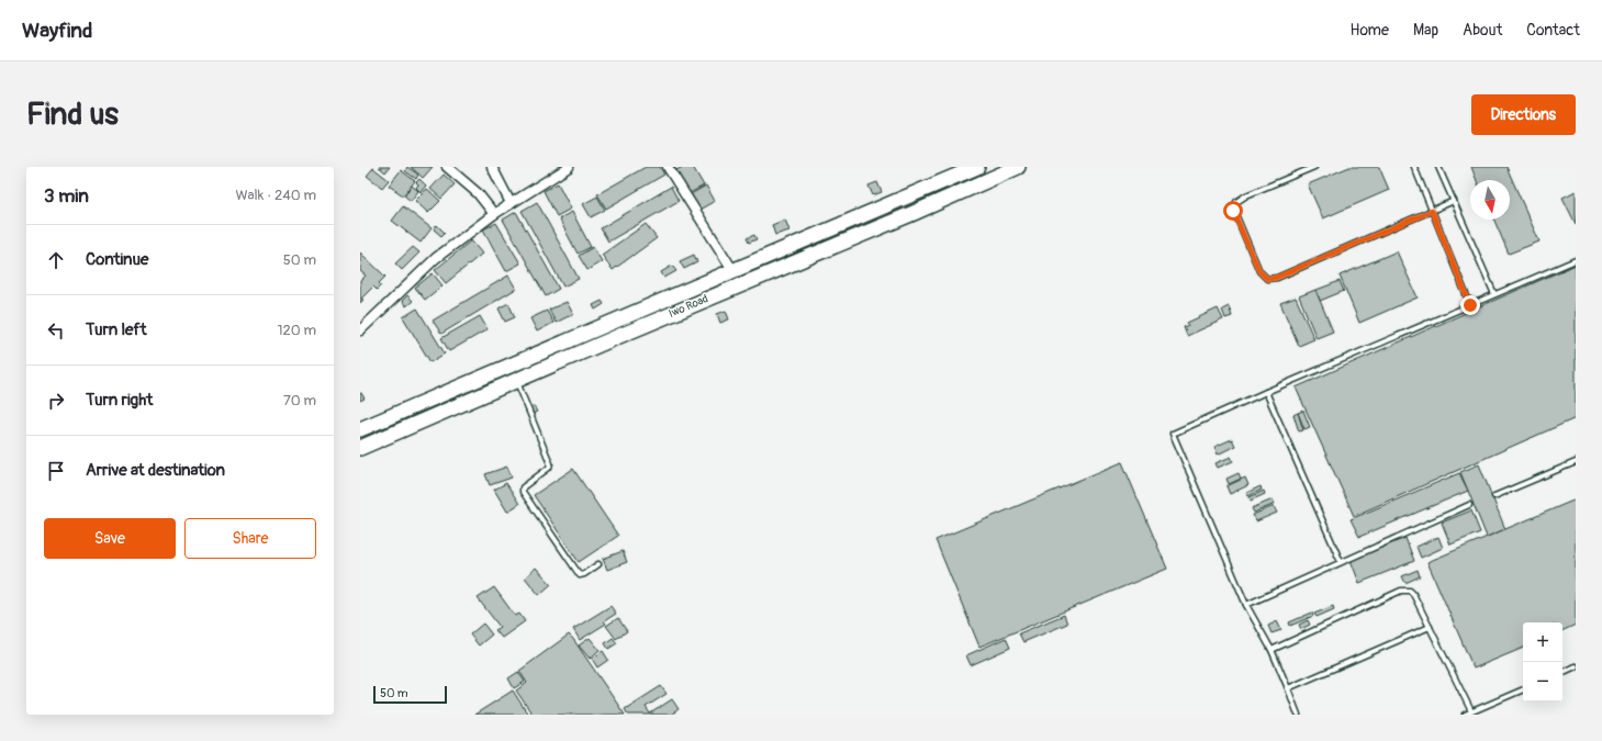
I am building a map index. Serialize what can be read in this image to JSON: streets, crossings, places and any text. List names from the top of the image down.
{
  "streets": {
    "main road": ["Iwo Road"]
  },
  "scale_bar": "50 m",
  "north": "bottom",
  "page": {
    "header": "Wayfind",
    "nav": [
      "Home",
      "Map",
      "About",
      "Contact"
    ],
    "buttons": [
      "Directions",
      ["Save", "Share"]
    ],
    "title": "Find us",
    "heading": ["3 min", "Walk · 240 m"],
    "list": [
      ["Continue", "50 m"],
      ["Turn left", "120 m"],
      ["Turn right", "70 m"],
      "Arrive at destination"
    ],
    "map_buttons": ["+", "−"],
    "scale": "50 m"
  }
}
